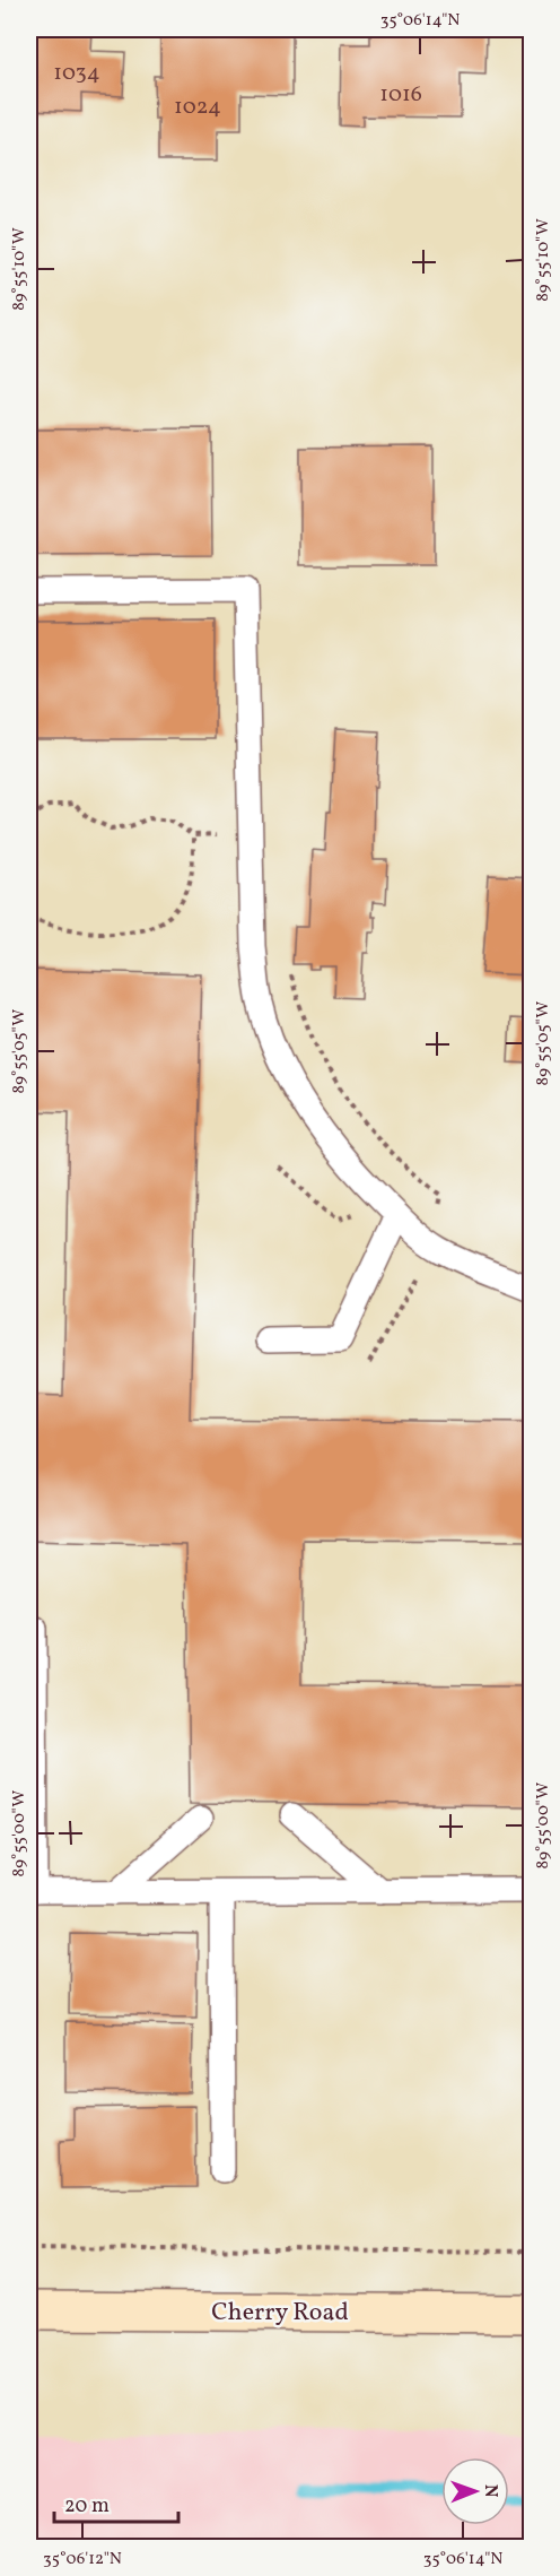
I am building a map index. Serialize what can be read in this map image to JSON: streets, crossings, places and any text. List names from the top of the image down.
{
  "streets": {
    "main road": ["Cherry Road"]
  },
  "house_numbers": ["1034", "1016", "1024"],
  "scale_bar": "20 m",
  "north": "right",
  "coordinates": [
    "35°06'14\"N",
    "89°55'10\"W",
    "89°55'05\"W",
    "89°55'00\"W",
    "35°06'12\"N"
  ]
}
